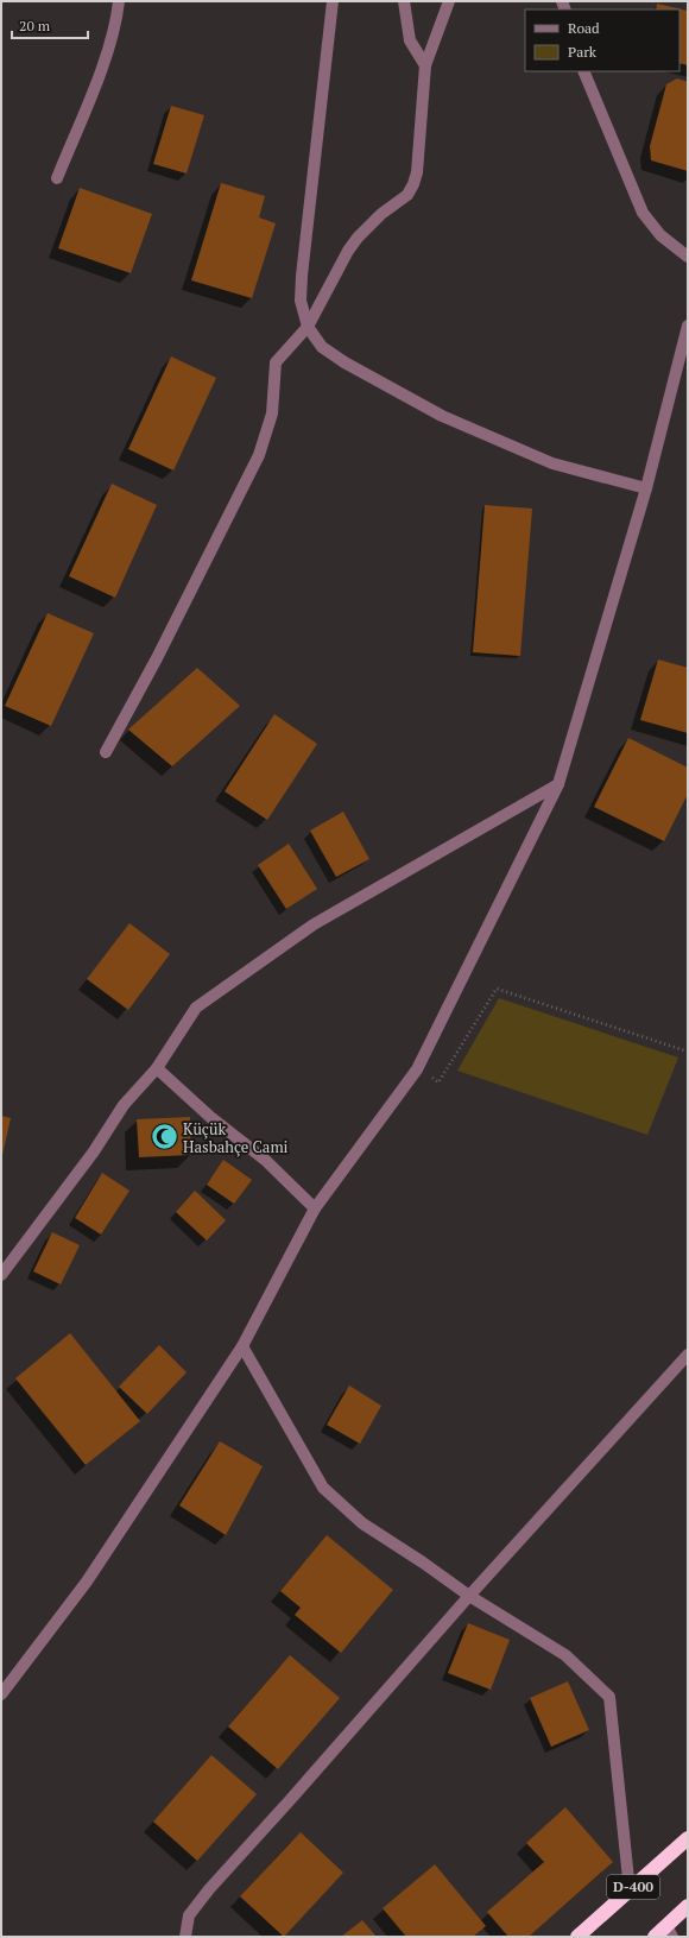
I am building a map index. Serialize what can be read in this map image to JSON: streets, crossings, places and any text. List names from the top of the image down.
{
  "streets": {
    "highway": ["D-400"]
  },
  "places": {
    "mosque": ["Küçük Hasbahçe Cami"]
  },
  "legend": ["Road", "Park"],
  "scale_bar": "20 m"
}
